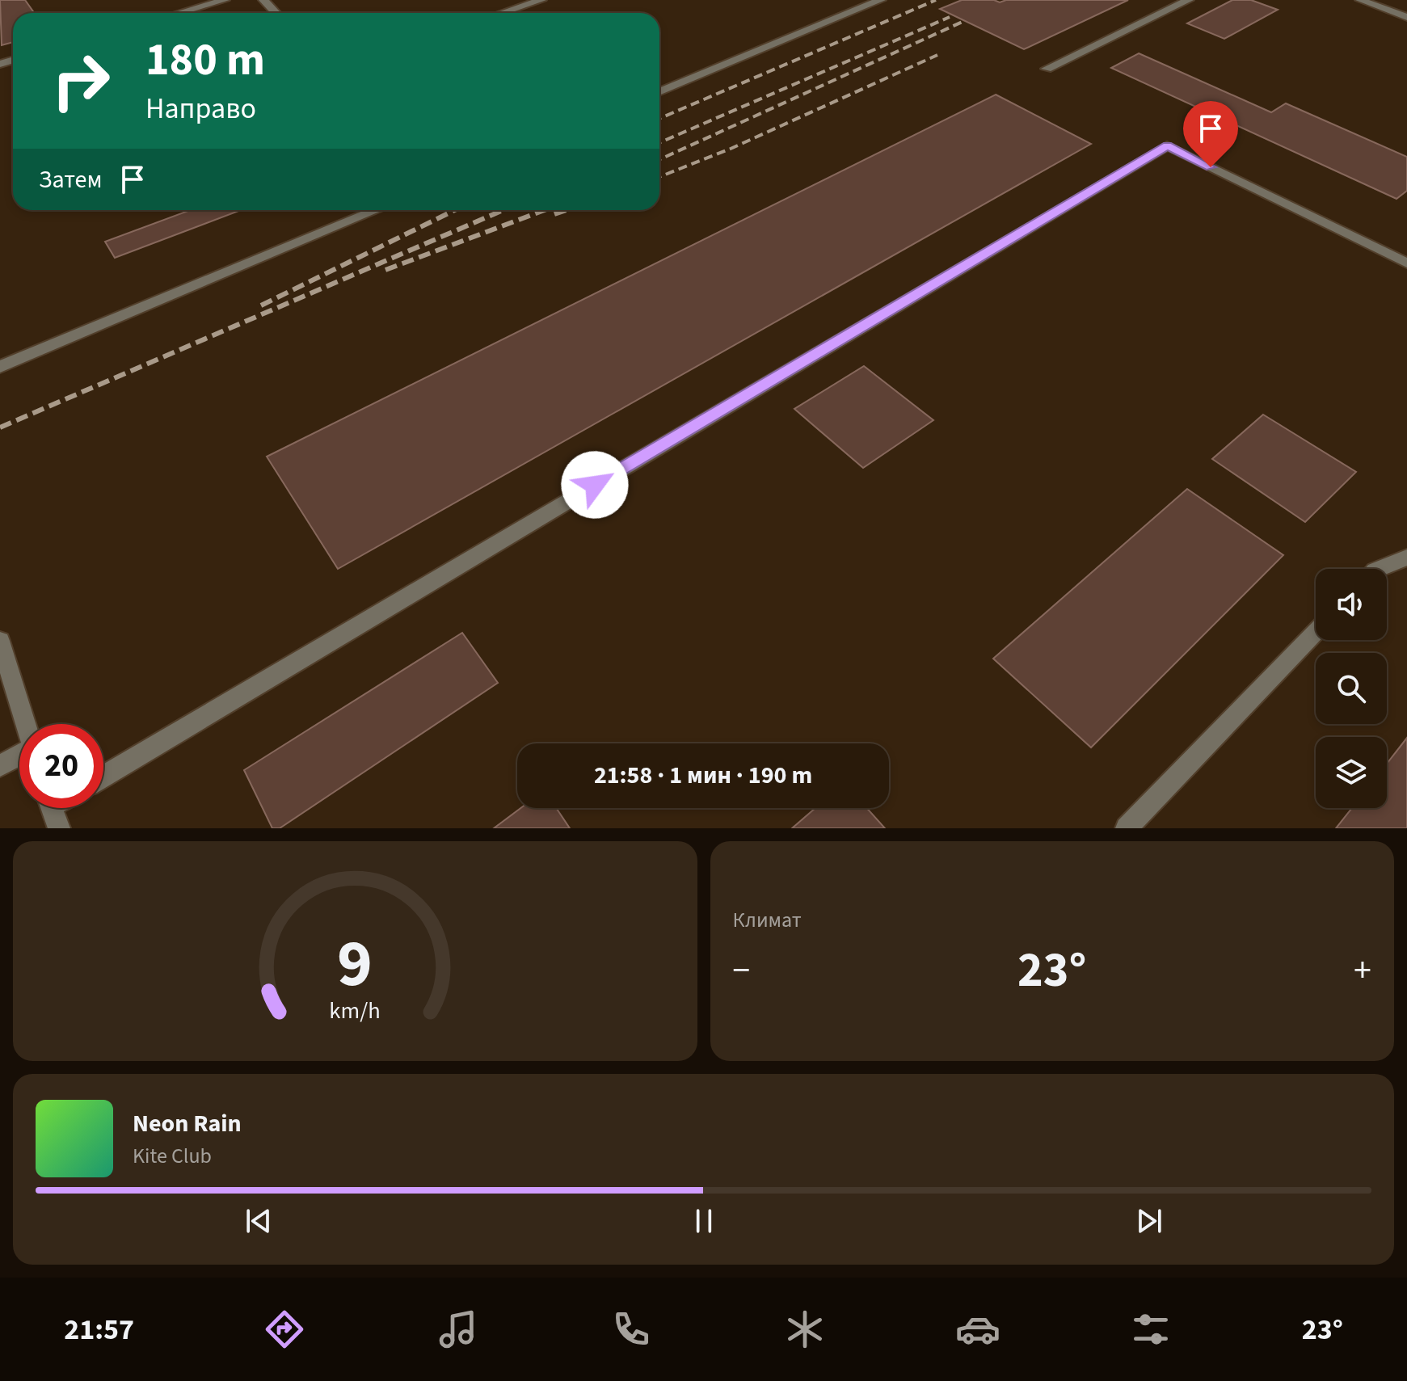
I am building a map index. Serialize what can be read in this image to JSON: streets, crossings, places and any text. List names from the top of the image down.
{
  "page": {
    "turn": ["180 m", "Направо"],
    "then": "Затем",
    "limit": "20",
    "trip": "21:58 · 1 мин · 190 m",
    "tile": "Климат",
    "heat": ["−", "23°", "+"],
    "song": ["Neon Rain", "Kite Club"],
    "tabs": ["21:57", "23°"],
    "gauge": ["9", "km/h"]
  }
}
